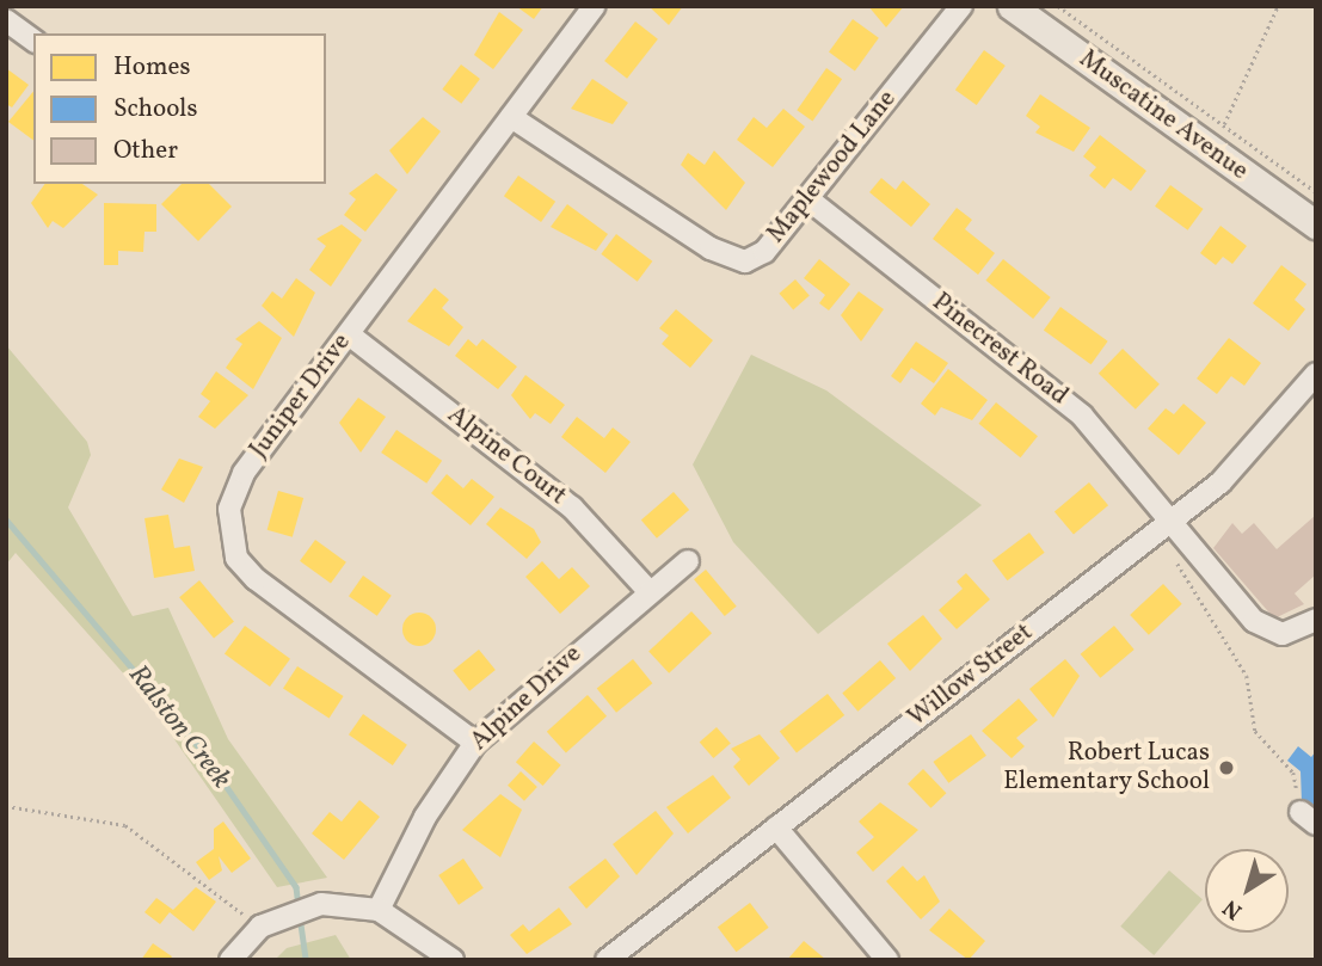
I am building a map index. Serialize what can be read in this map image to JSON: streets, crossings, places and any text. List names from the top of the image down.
{
  "streets": {
    "main road": ["Muscatine Avenue"],
    "street": [
      "Maplewood Lane",
      "Pinecrest Road",
      "Juniper Drive",
      "Alpine Court",
      "Willow Street",
      "Alpine Drive"
    ]
  },
  "crossings": [
    ["Maplewood Lane", "Pinecrest Road"],
    ["Maplewood Lane", "Juniper Drive"],
    ["Pinecrest Road", "Willow Street"],
    ["Juniper Drive", "Alpine Court"],
    ["Juniper Drive", "Alpine Drive"],
    ["Alpine Court", "Alpine Drive"]
  ],
  "water": ["Ralston Creek"],
  "places": ["Robert Lucas Elementary School"],
  "legend": ["Homes", "Schools", "Other"],
  "north": "bottom left"
}
